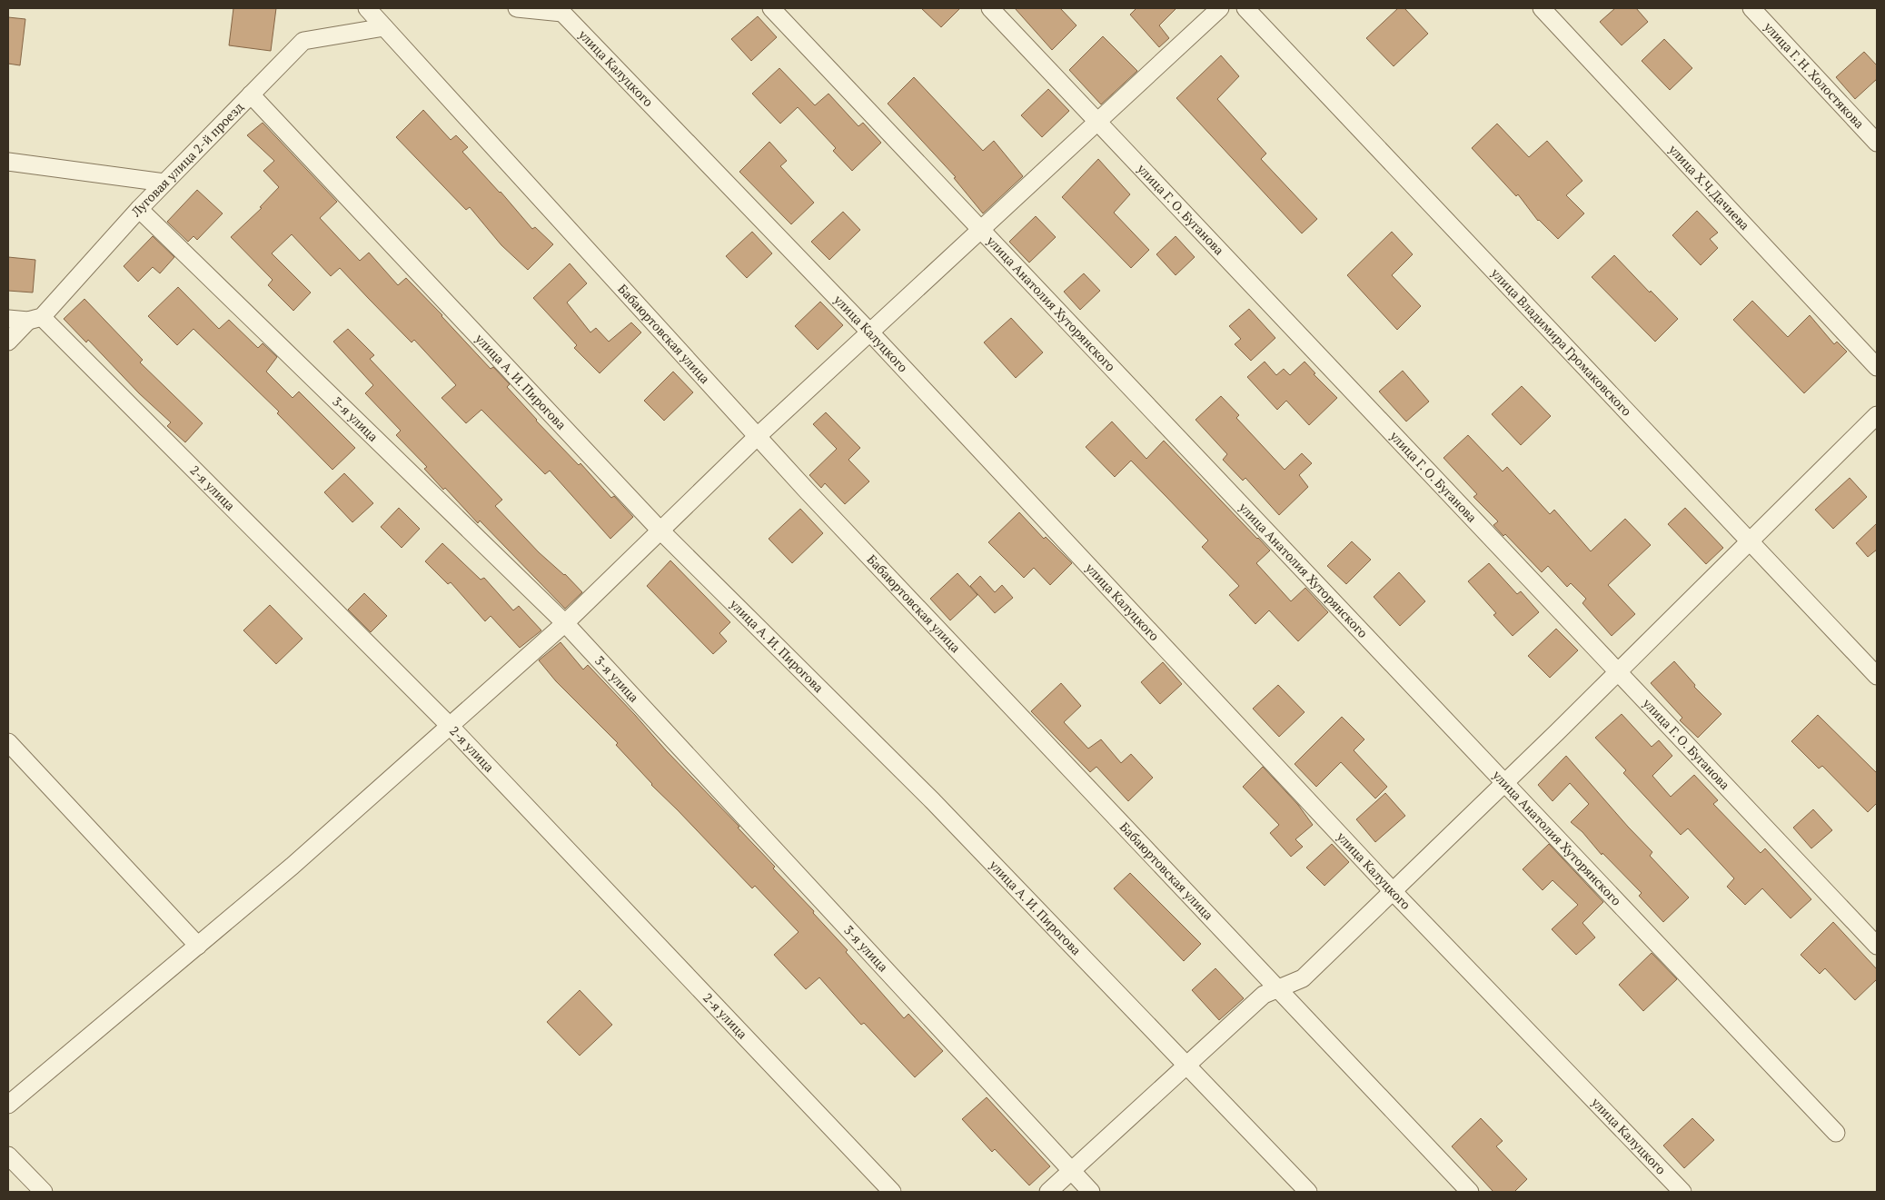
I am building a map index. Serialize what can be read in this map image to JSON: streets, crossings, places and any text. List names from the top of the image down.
{
  "streets": {
    "street": [
      "улица Калуцкого",
      "улица Г. Н. Холостякова",
      "Луговая улица 2-й проезд",
      "улица Х.Ч.Дачиева",
      "улица Г. О. Буганова",
      "улица Анатолия Хуторянского",
      "Бабаюртовская улица",
      "улица Владимира Громаковского",
      "улица А. И. Пирогова",
      "3-я улица",
      "2-я улица"
    ]
  },
  "crossings": [
    ["Луговая улица 2-й проезд", "Бабаюртовская улица"],
    ["Луговая улица 2-й проезд", "улица А. И. Пирогова"],
    ["Луговая улица 2-й проезд", "3-я улица"],
    ["Луговая улица 2-й проезд", "2-я улица"]
  ]
}
